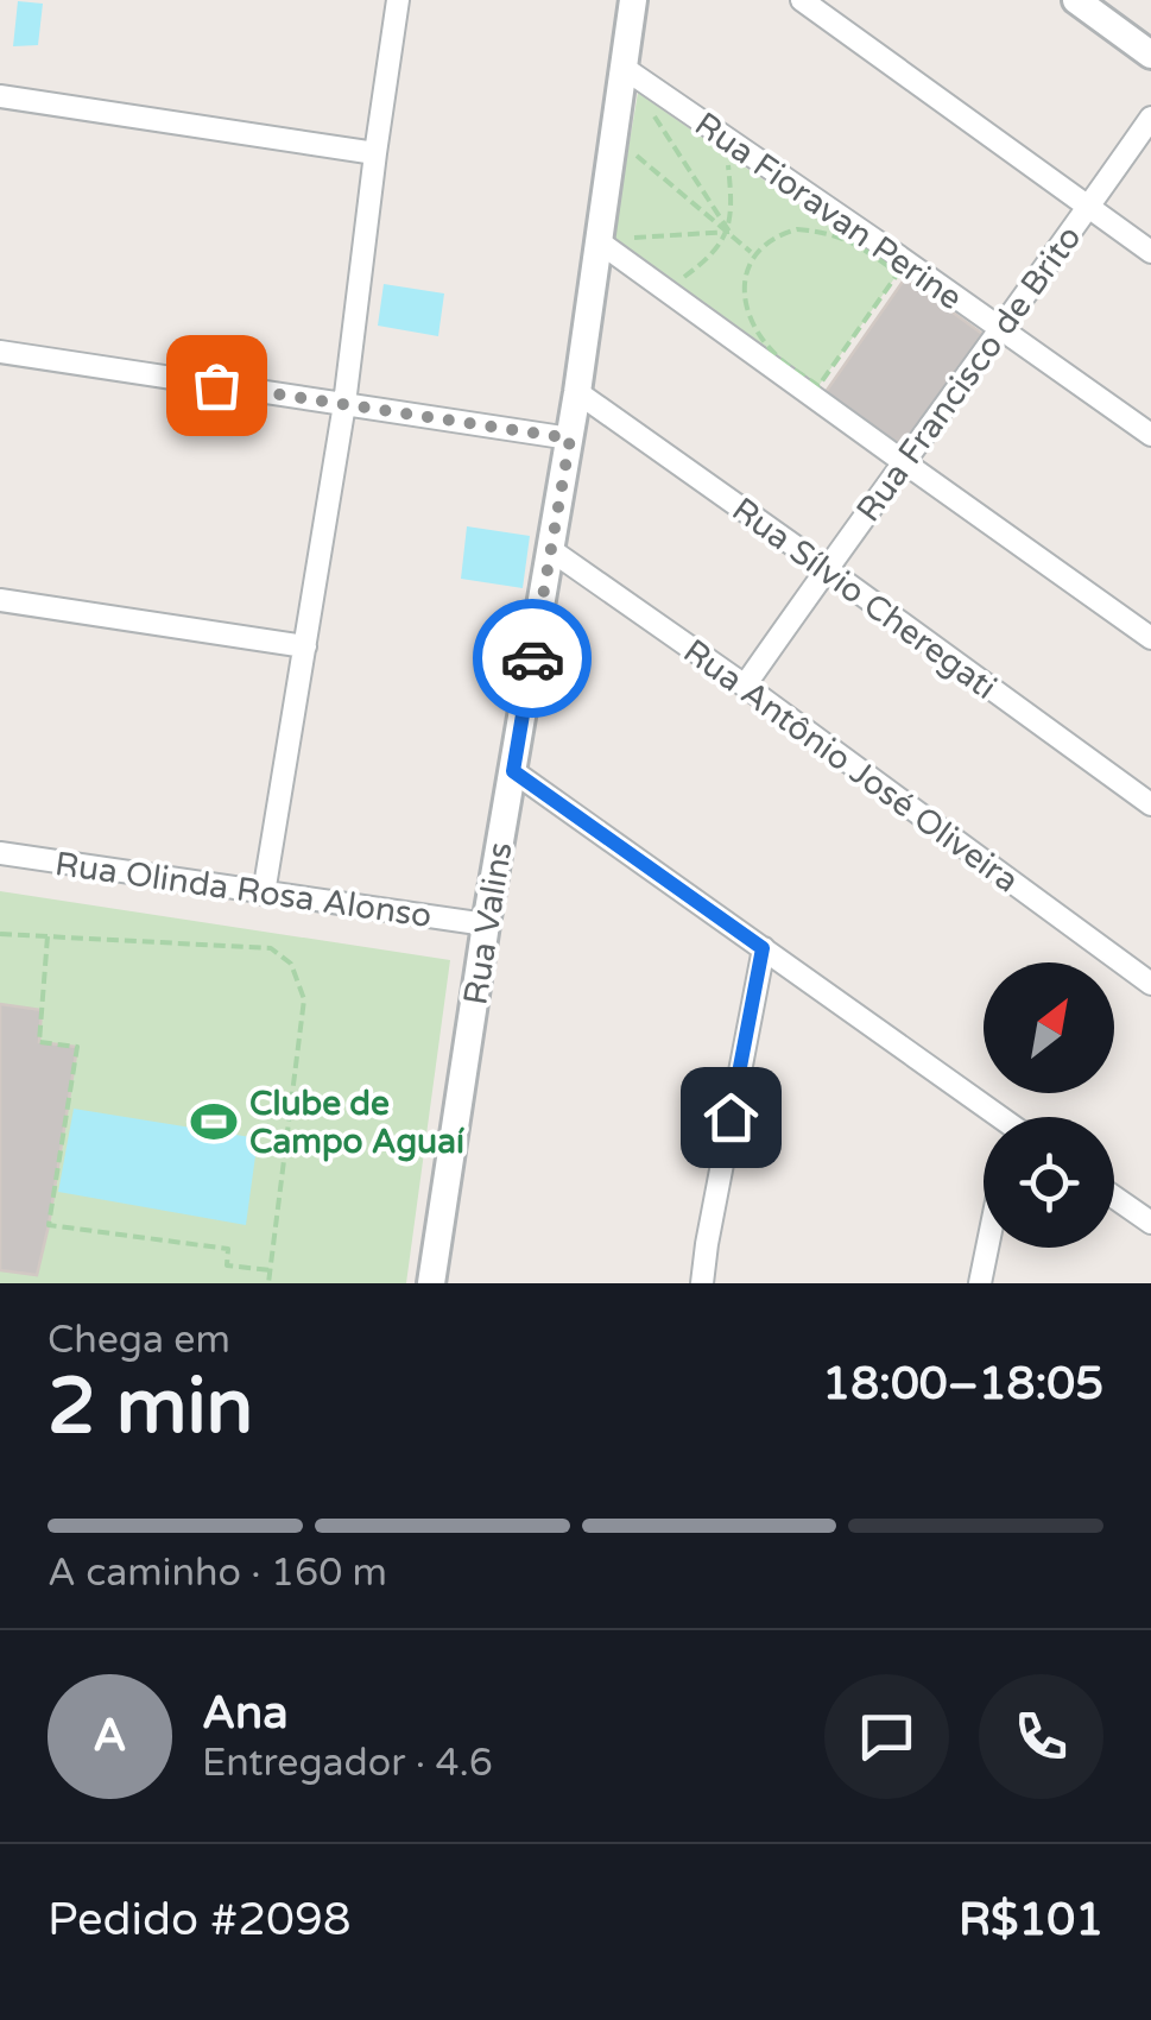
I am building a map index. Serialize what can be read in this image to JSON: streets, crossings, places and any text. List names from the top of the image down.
{
  "streets": {
    "street": [
      "Rua Fioravan Perine",
      "Rua Francisco de Brito",
      "Rua Sílvio Cheregati",
      "Rua Antônio José Oliveira",
      "Rua Olinda Rosa Alonso",
      "Rua Valins"
    ]
  },
  "crossings": [
    ["Rua Fioravan Perine", "Rua Francisco de Brito"],
    ["Rua Fioravan Perine", "Rua Valins"],
    ["Rua Francisco de Brito", "Rua Sílvio Cheregati"],
    ["Rua Francisco de Brito", "Rua Antônio José Oliveira"],
    ["Rua Sílvio Cheregati", "Rua Valins"],
    ["Rua Antônio José Oliveira", "Rua Valins"],
    ["Rua Olinda Rosa Alonso", "Rua Valins"]
  ],
  "places": {
    "sports": ["Clube de Campo Aguaí"]
  },
  "north": "top right",
  "page": {
    "heading": ["2 min", "Chega em", "18:00–18:05"],
    "panel": [
      "Ana",
      "Entregador · 4.6",
      "Pedido #2098",
      "R$101"
    ],
    "bar": "A caminho · 160 m",
    "round": "A"
  }
}
